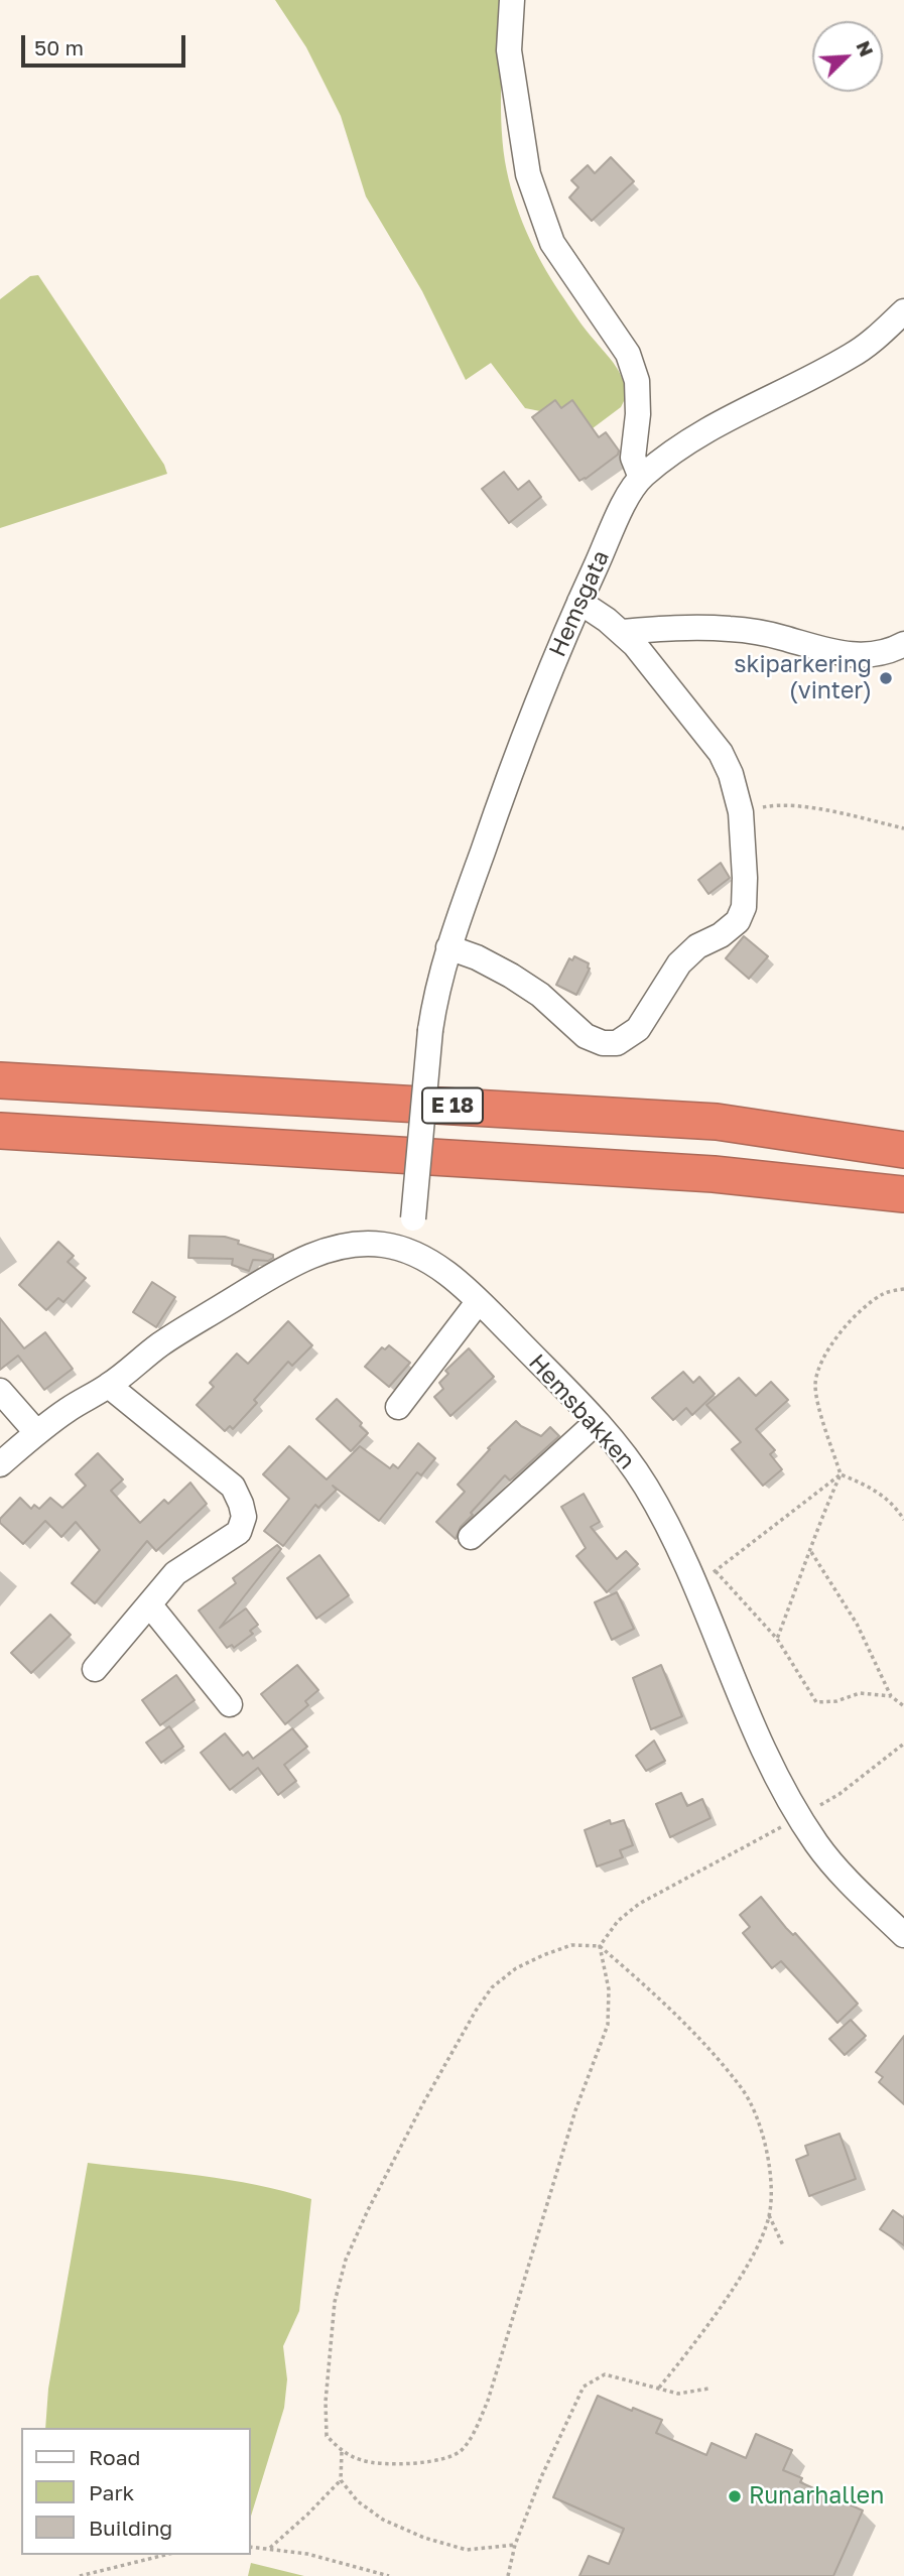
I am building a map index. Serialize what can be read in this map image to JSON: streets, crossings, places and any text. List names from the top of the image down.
{
  "streets": {
    "highway": ["E 18"],
    "street": ["Hemsgata", "Hemsbakken"]
  },
  "crossings": [
    ["Hemsgata", "Hemsbakken"]
  ],
  "places": ["skiparkering (vinter)", "Runarhallen"],
  "legend": ["Road", "Park", "Building"],
  "scale_bar": "50 m",
  "north": "top right"
}
